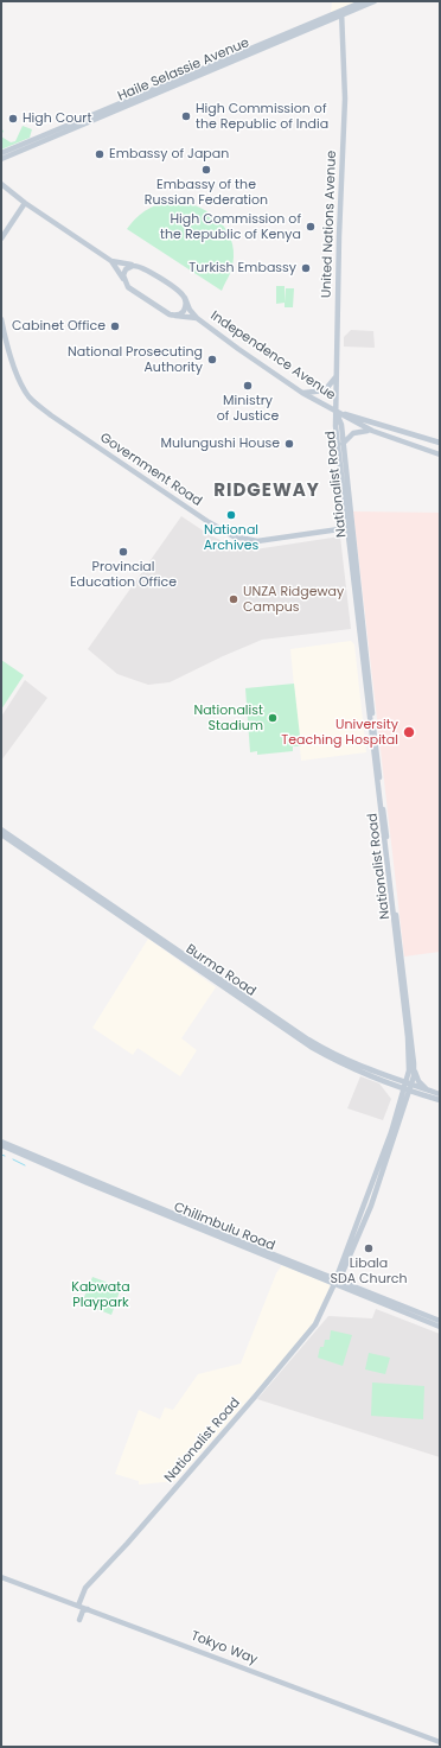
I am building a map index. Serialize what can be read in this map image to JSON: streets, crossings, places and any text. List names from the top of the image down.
{
  "streets": {
    "main road": [
      "Haile Selassie Avenue",
      "United Nations Avenue",
      "Independence Avenue",
      "Government Road",
      "Nationalist Road",
      "Burma Road",
      "Chilimbulu Road",
      "Tokyo Way"
    ]
  },
  "crossings": [
    ["Haile Selassie Avenue", "United Nations Avenue"],
    ["United Nations Avenue", "Independence Avenue"],
    ["United Nations Avenue", "Nationalist Road"],
    ["Independence Avenue", "Nationalist Road"],
    ["Government Road", "Nationalist Road"],
    ["Nationalist Road", "Burma Road"],
    ["Nationalist Road", "Chilimbulu Road"],
    ["Nationalist Road", "Tokyo Way"]
  ],
  "districts": ["RIDGEWAY"],
  "parks": ["Kabwata Playpark"],
  "places": [
    "High Commission of the Republic of India",
    "High Court",
    "Embassy of Japan",
    "Embassy of the Russian Federation",
    "High Commission of the Republic of Kenya",
    "Turkish Embassy",
    "Cabinet Office",
    "National Prosecuting Authority",
    "Ministry of Justice",
    "Mulungushi House",
    "National Archives",
    "Provincial Education Office",
    "UNZA Ridgeway Campus",
    "Nationalist Stadium",
    "University Teaching Hospital",
    "Libala SDA Church"
  ]
}
